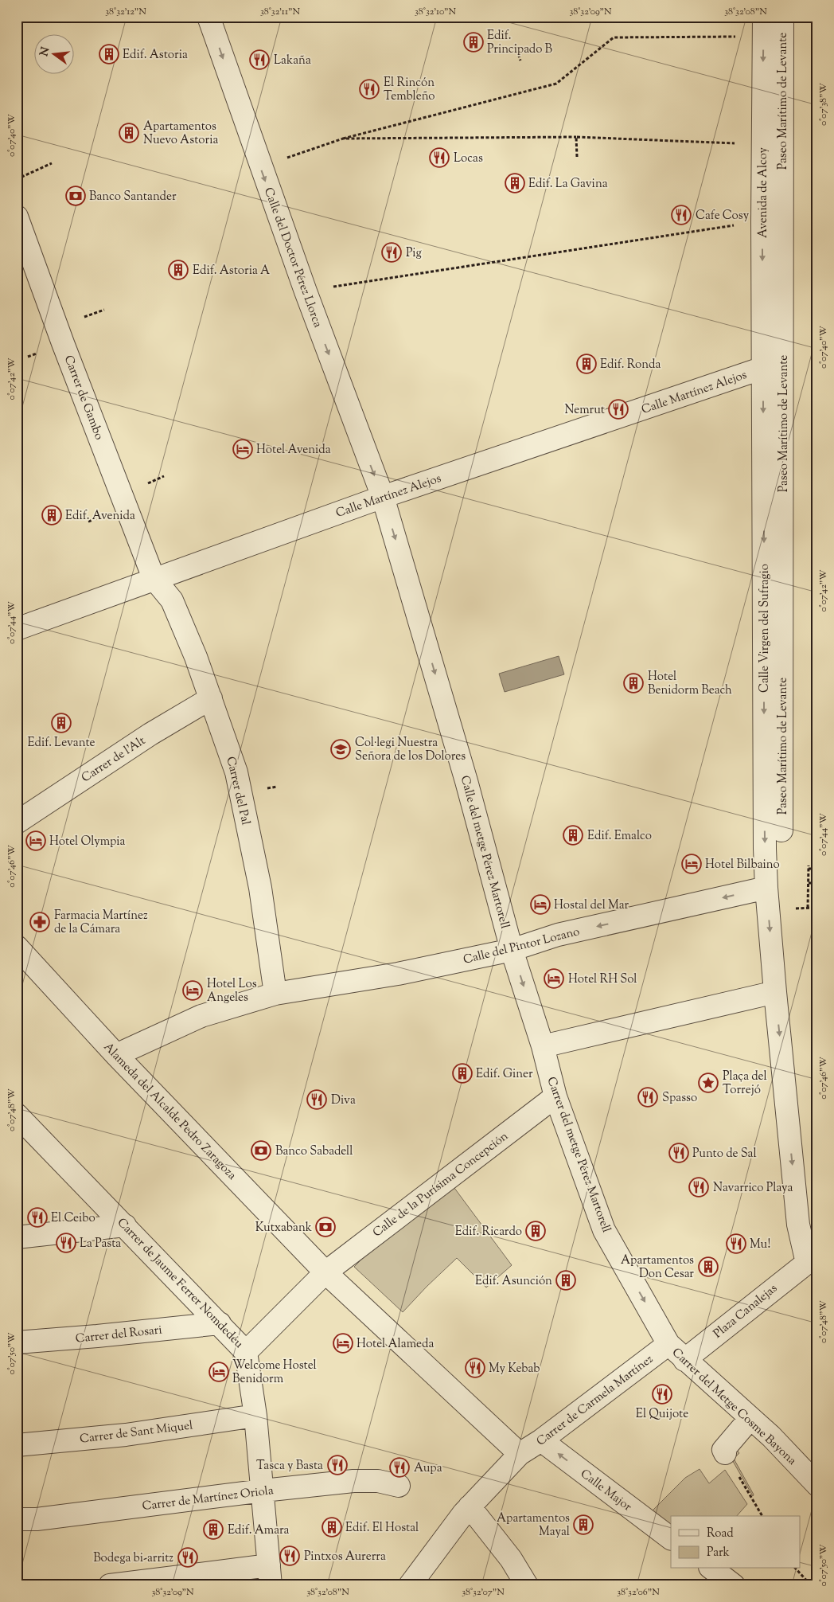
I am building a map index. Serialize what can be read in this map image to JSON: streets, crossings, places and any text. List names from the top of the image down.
{
  "streets": {
    "street": [
      "Paseo Marítimo de Levante",
      "Avenida de Alcoy",
      "Calle del Doctor Pérez Llorca",
      "Calle Martínez Alejos",
      "Carrer de Gambo",
      "Calle Virgen del Sufragio",
      "Carrer de l'Alt",
      "Carrer del Pal",
      "Calle del metge Pérez Martorell",
      "Calle del Pintor Lozano",
      "Alameda del Alcalde Pedro Zaragoza",
      "Carrer del metge Pérez Martorell",
      "Calle de la Purísima Concepción",
      "Carrer de Jaume Ferrer Nomdedéu",
      "Plaza Canalejas",
      "Carrer del Rosari",
      "Carrer de Carmela Martínez",
      "Carrer del Metge Cosme Bayona",
      "Carrer de Sant Miquel",
      "Calle Major",
      "Carrer de Martínez Oriola"
    ]
  },
  "crossings": [
    ["Avenida de Alcoy", "Calle Martínez Alejos"],
    ["Avenida de Alcoy", "Calle Virgen del Sufragio"],
    ["Calle del Doctor Pérez Llorca", "Calle Martínez Alejos"],
    ["Calle del Doctor Pérez Llorca", "Calle del metge Pérez Martorell"],
    ["Calle Martínez Alejos", "Carrer de Gambo"],
    ["Calle Martínez Alejos", "Calle Virgen del Sufragio"],
    ["Calle Martínez Alejos", "Carrer del Pal"],
    ["Calle Martínez Alejos", "Calle del metge Pérez Martorell"],
    ["Carrer de Gambo", "Carrer del Pal"],
    ["Calle Virgen del Sufragio", "Calle del Pintor Lozano"],
    ["Calle Virgen del Sufragio", "Plaza Canalejas"],
    ["Carrer de l'Alt", "Carrer del Pal"],
    ["Carrer del Pal", "Calle del Pintor Lozano"],
    ["Calle del metge Pérez Martorell", "Calle del Pintor Lozano"],
    ["Calle del metge Pérez Martorell", "Carrer del metge Pérez Martorell"],
    ["Calle del Pintor Lozano", "Alameda del Alcalde Pedro Zaragoza"],
    ["Alameda del Alcalde Pedro Zaragoza", "Calle de la Purísima Concepción"],
    ["Alameda del Alcalde Pedro Zaragoza", "Carrer de Carmela Martínez"],
    ["Carrer del metge Pérez Martorell", "Calle de la Purísima Concepción"],
    ["Carrer del metge Pérez Martorell", "Carrer de Carmela Martínez"],
    ["Carrer del metge Pérez Martorell", "Carrer del Metge Cosme Bayona"],
    ["Calle de la Purísima Concepción", "Carrer de Jaume Ferrer Nomdedéu"],
    ["Carrer de Jaume Ferrer Nomdedéu", "Carrer del Rosari"],
    ["Carrer de Jaume Ferrer Nomdedéu", "Carrer de Sant Miquel"],
    ["Carrer de Jaume Ferrer Nomdedéu", "Carrer de Martínez Oriola"],
    ["Plaza Canalejas", "Carrer del Metge Cosme Bayona"],
    ["Carrer de Carmela Martínez", "Carrer del Metge Cosme Bayona"],
    ["Carrer de Carmela Martínez", "Calle Major"]
  ],
  "one_way": [
    "Avenida de Alcoy",
    "Calle del Doctor Pérez Llorca",
    "Calle Virgen del Sufragio",
    "Calle del metge Pérez Martorell",
    "Carrer del metge Pérez Martorell"
  ],
  "places": {
    "building": [
      "Edif. Principado B",
      "Edif. Astoria",
      "Apartamentos Nuevo Astoria",
      "Edif. La Gavina",
      "Edif. Astoria A",
      "Edif. Ronda",
      "Edif. Avenida",
      "Hotel Benidorm Beach",
      "Edif. Levante",
      "Edif. Emalco",
      "Edif. Giner",
      "Edif. Ricardo",
      "Apartamentos Don Cesar",
      "Edif. Asunción",
      "Apartamentos Mayal",
      "Edif. El Hostal",
      "Edif. Amara"
    ],
    "restaurant": [
      "Lakaña",
      "El Rincón Tembleño",
      "Locas",
      "Cafe Cosy",
      "Pig",
      "Nemrut",
      "Spasso",
      "Diva",
      "Punto de Sal",
      "Navarrico Playa",
      "El Ceibo",
      "La Pasta",
      "Mu!",
      "My Kebab",
      "El Quijote",
      "Tasca y Basta",
      "Aupa",
      "Pintxos Aurerra",
      "Bodega bi-arritz"
    ],
    "bank": ["Banco Santander", "Banco Sabadell", "Kutxabank"],
    "hotel": [
      "Hotel Avenida",
      "Hotel Olympia",
      "Hotel Bilbaino",
      "Hostal del Mar",
      "Hotel RH Sol",
      "Hotel Los Angeles",
      "Hotel Alameda",
      "Welcome Hostel Benidorm"
    ],
    "school or university": ["Col·legi Nuestra Señora de los Dolores"],
    "pharmacy": ["Farmacia Martínez de la Cámara"],
    "place": ["Plaça del Torrejó"]
  },
  "legend": ["Road", "Park"],
  "north": "left",
  "coordinates": [
    "38°32'12\"N",
    "38°32'11\"N",
    "38°32'10\"N",
    "38°32'09\"N",
    "38°32'08\"N",
    "0°07'38\"W",
    "0°07'40\"W",
    "0°07'42\"W",
    "0°07'44\"W",
    "0°07'46\"W",
    "0°07'48\"W",
    "0°07'50\"W",
    "38°32'07\"N",
    "38°32'06\"N"
  ]
}
